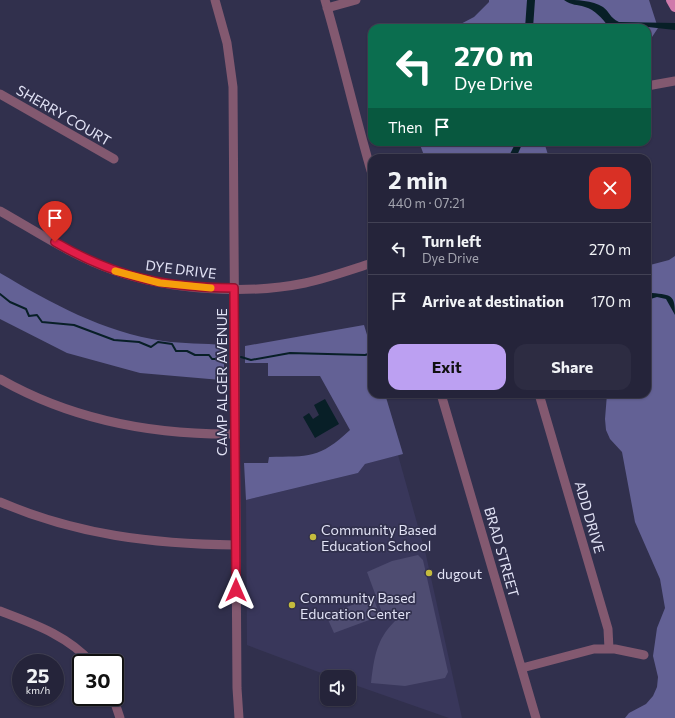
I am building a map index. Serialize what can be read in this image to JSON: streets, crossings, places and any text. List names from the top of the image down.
{
  "streets": {
    "street": [
      "SHERRY COURT",
      "DYE DRIVE",
      "CAMP ALGER AVENUE",
      "ADD DRIVE",
      "BRAD STREET"
    ]
  },
  "crossings": [
    ["DYE DRIVE", "CAMP ALGER AVENUE"]
  ],
  "places": ["Community Based Education School", "dugout", "Community Based Education Center"],
  "page": {
    "turn": ["270 m", "Dye Drive"],
    "then": "Then",
    "heading": ["2 min", "440 m · 07:21"],
    "list": [
      {
        "name": "Turn left",
        "note": "Dye Drive",
        "value": "270 m"
      },
      {
        "name": "Arrive at destination",
        "value": "170 m"
      }
    ],
    "buttons": ["Exit", "Share"],
    "speed": "25 km/h",
    "limit": "30"
  }
}
